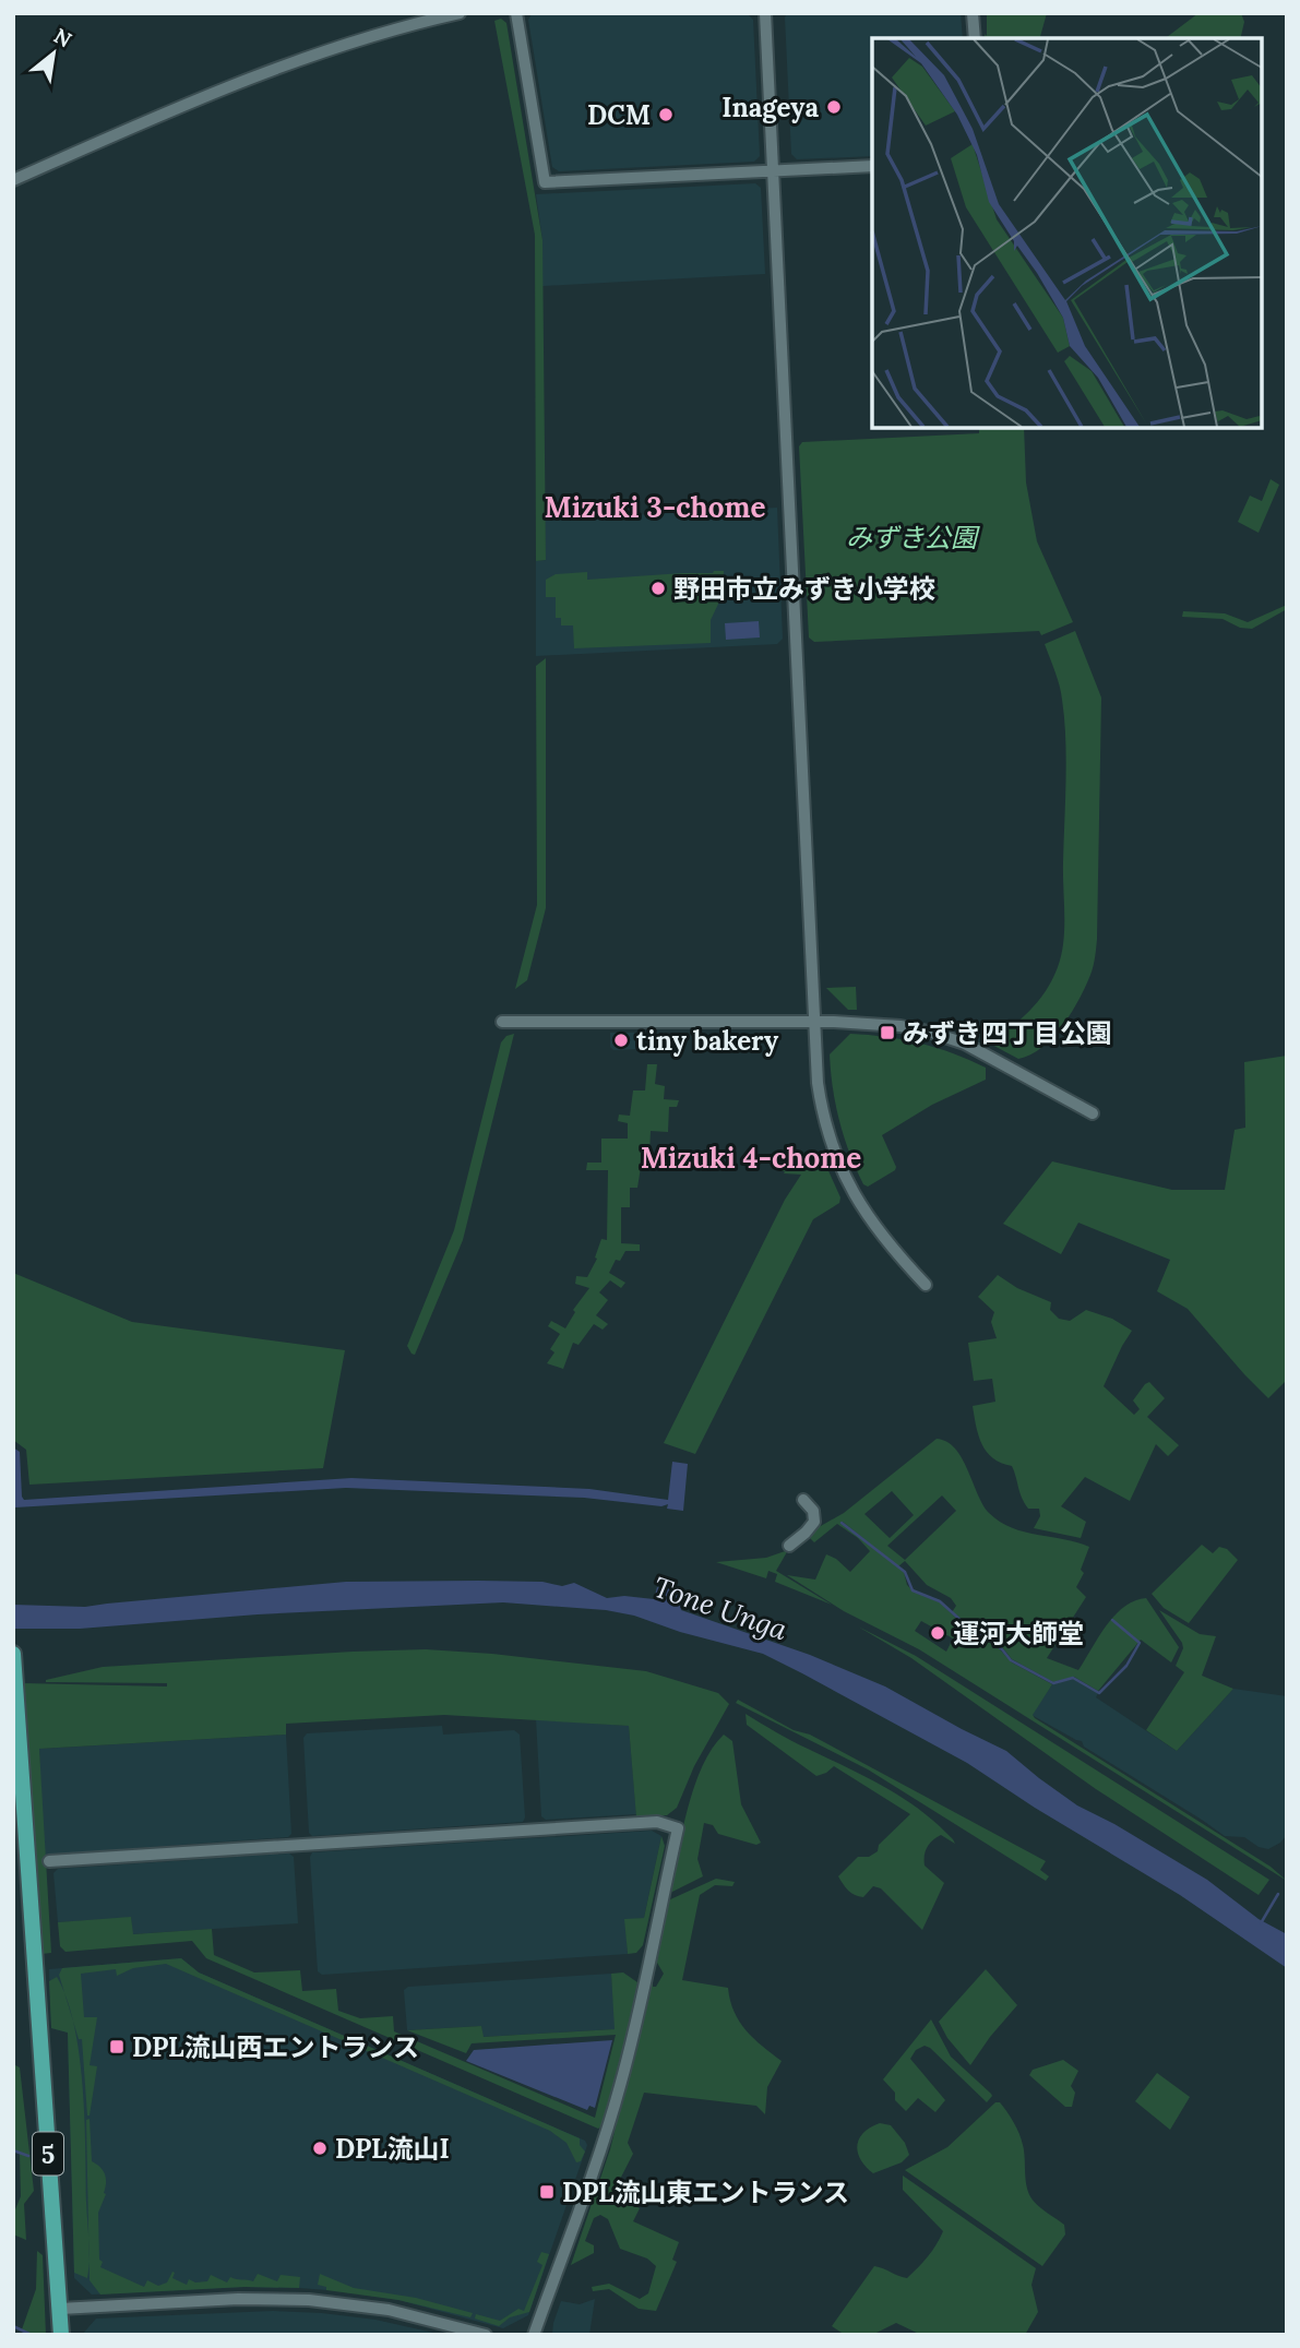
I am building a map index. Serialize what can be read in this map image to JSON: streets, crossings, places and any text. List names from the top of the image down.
{
  "streets": {
    "main road": ["5"]
  },
  "districts": ["Mizuki 3-chome", "Mizuki 4-chome"],
  "water": ["Tone Unga"],
  "parks": ["みずき公園"],
  "places": {
    "other": [
      "Inageya",
      "DCM",
      "野田市立みずき小学校",
      "tiny bakery",
      "運河大師堂",
      "DPL流山I"
    ],
    "transit": ["みずき四丁目公園", "DPL流山西エントランス", "DPL流山東エントランス"]
  },
  "north": "top right"
}
